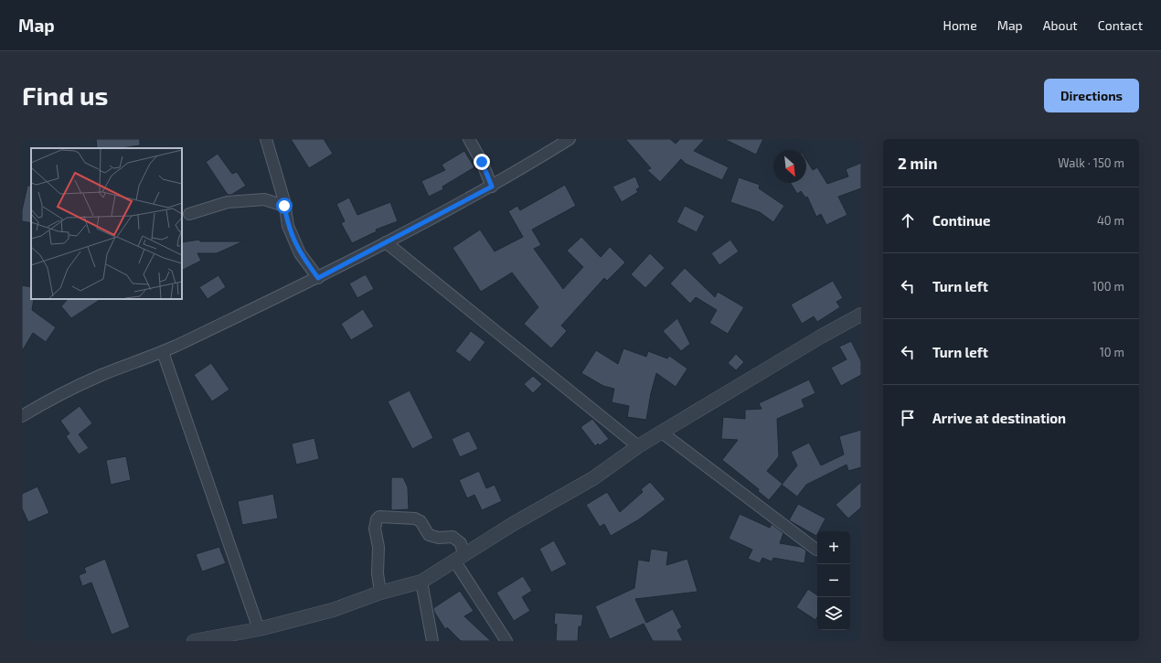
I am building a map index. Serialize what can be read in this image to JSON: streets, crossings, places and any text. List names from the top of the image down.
{
  "north": "bottom right",
  "page": {
    "header": "Map",
    "nav": [
      "Home",
      "Map",
      "About",
      "Contact"
    ],
    "buttons": "Directions",
    "title": "Find us",
    "heading": ["2 min", "Walk · 150 m"],
    "list": [
      ["Continue", "40 m"],
      ["Turn left", "100 m"],
      ["Turn left", "10 m"],
      "Arrive at destination"
    ],
    "map_buttons": ["+", "−"]
  }
}
